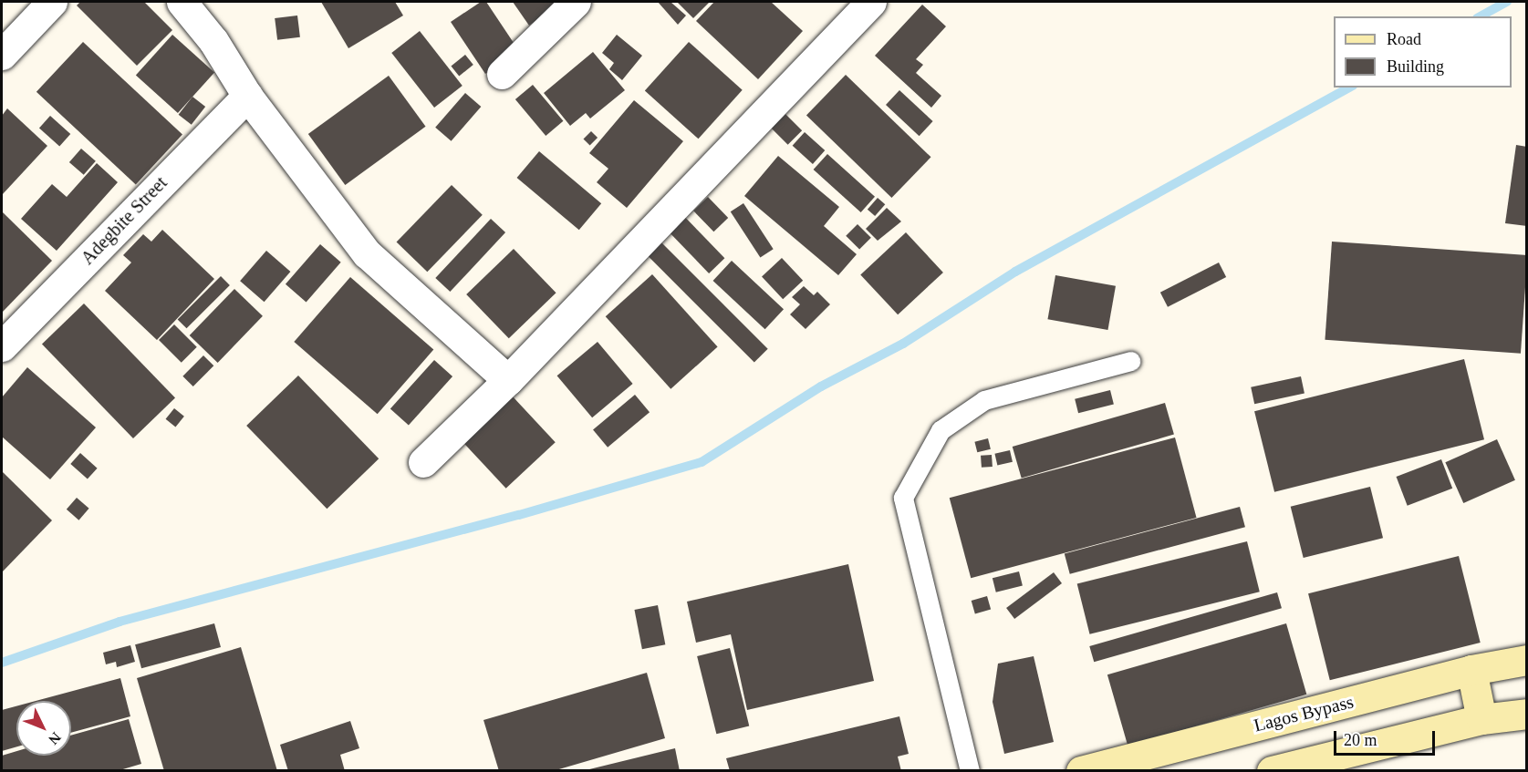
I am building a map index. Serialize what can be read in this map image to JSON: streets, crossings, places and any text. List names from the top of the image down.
{
  "streets": {
    "main road": ["Lagos Bypass"],
    "street": ["Adegbite Street"]
  },
  "legend": ["Road", "Building"],
  "scale_bar": "20 m",
  "north": "bottom right"
}
